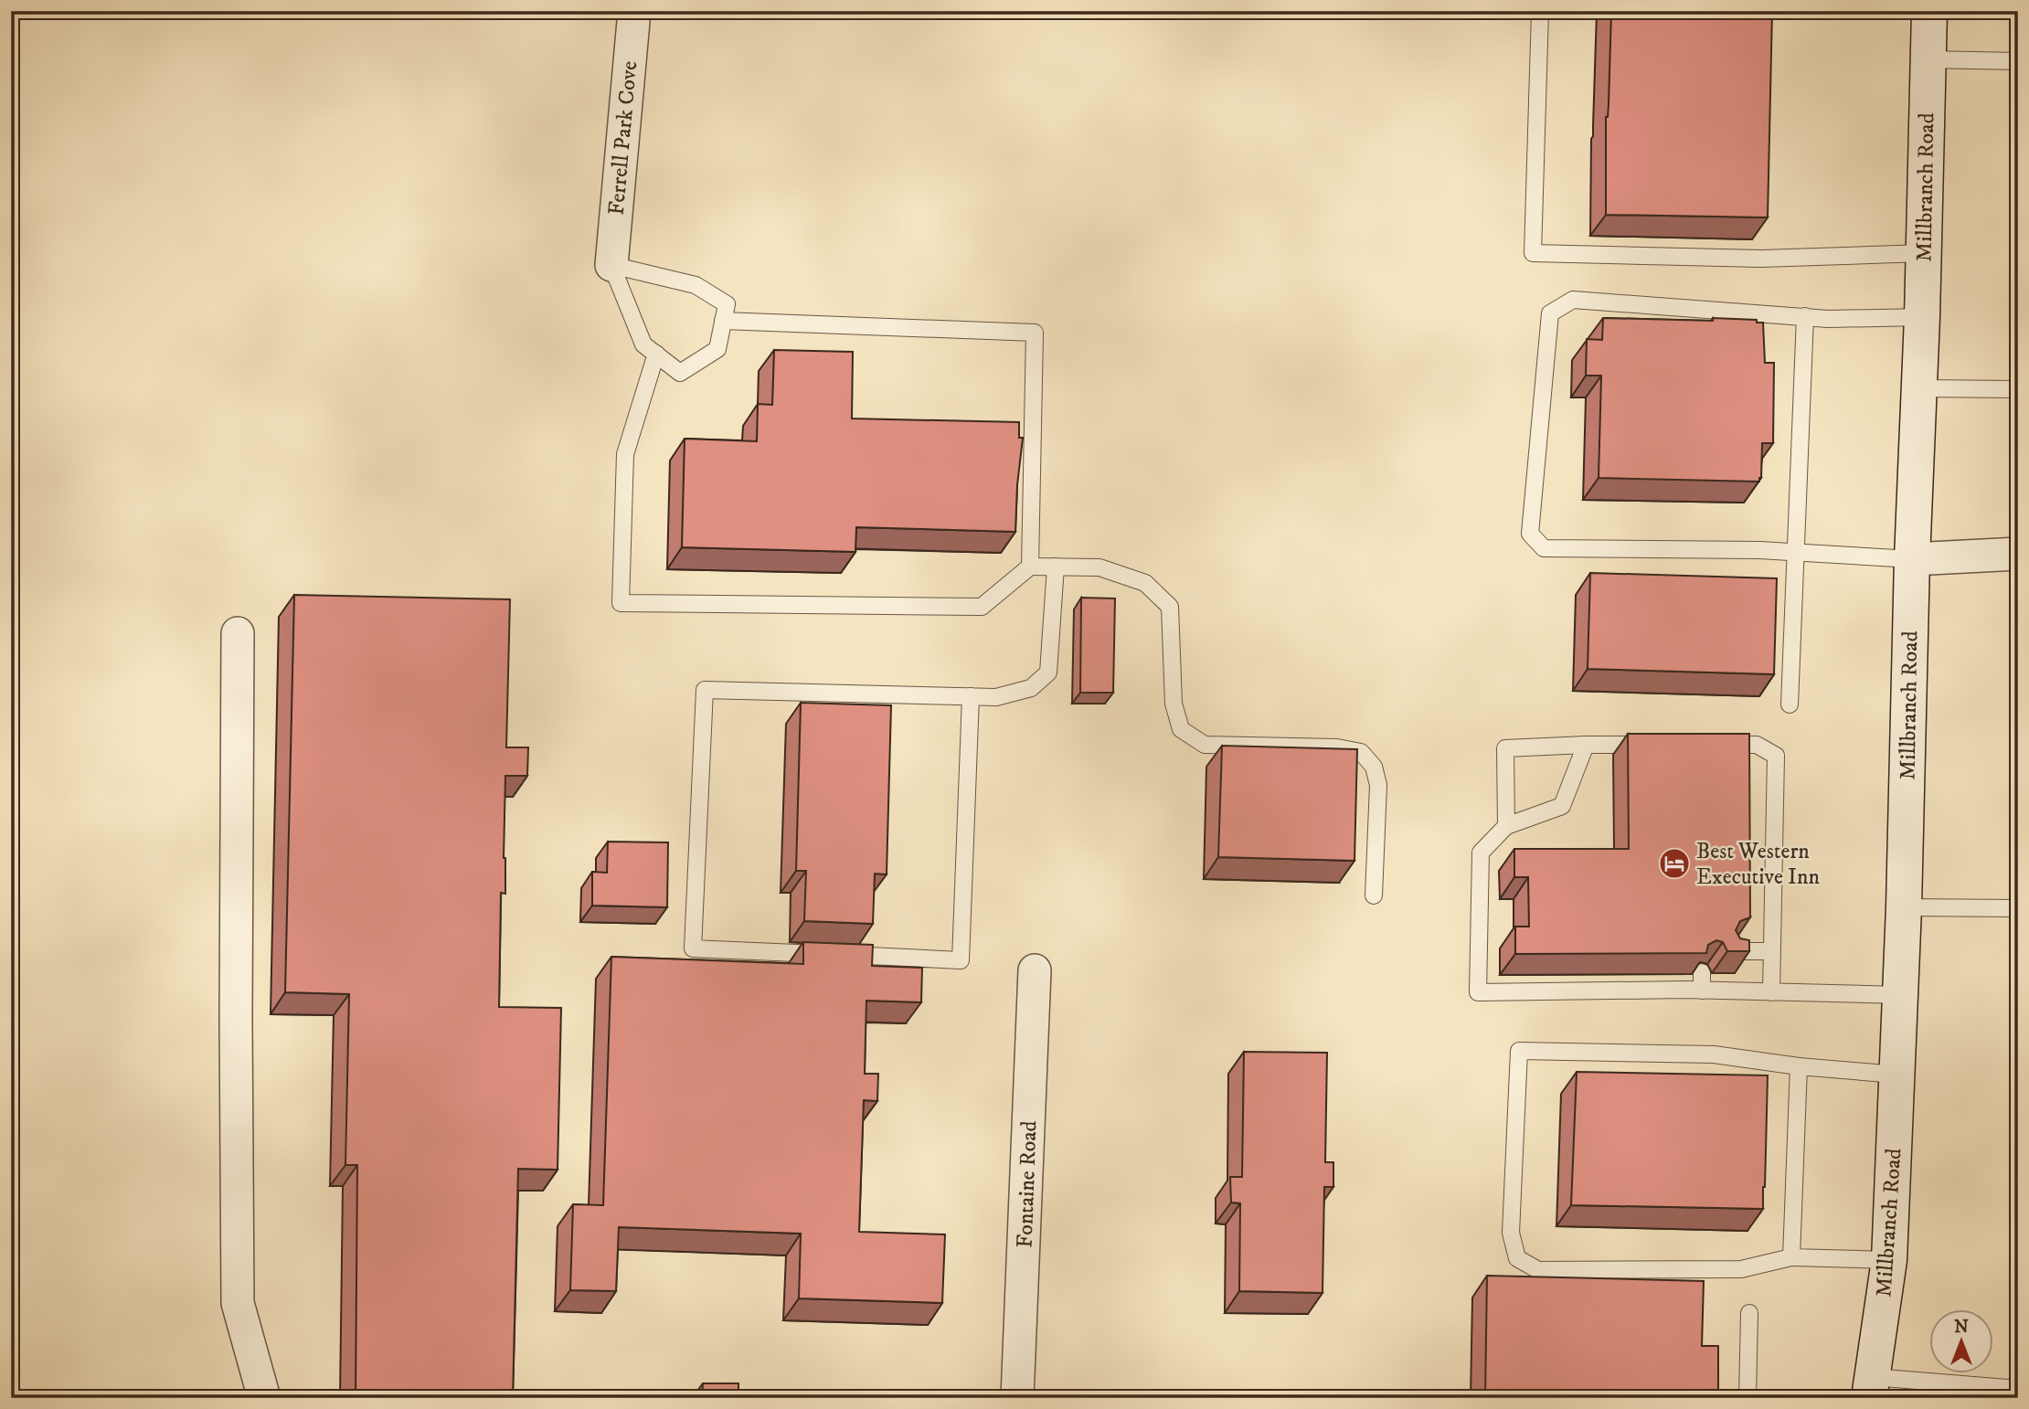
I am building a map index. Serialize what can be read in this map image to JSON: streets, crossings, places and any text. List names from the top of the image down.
{
  "streets": {
    "main road": ["Millbranch Road"],
    "street": ["Ferrell Park Cove", "Fontaine Road"]
  },
  "places": {
    "hotel": ["Best Western Executive Inn"]
  },
  "north": "top"
}
